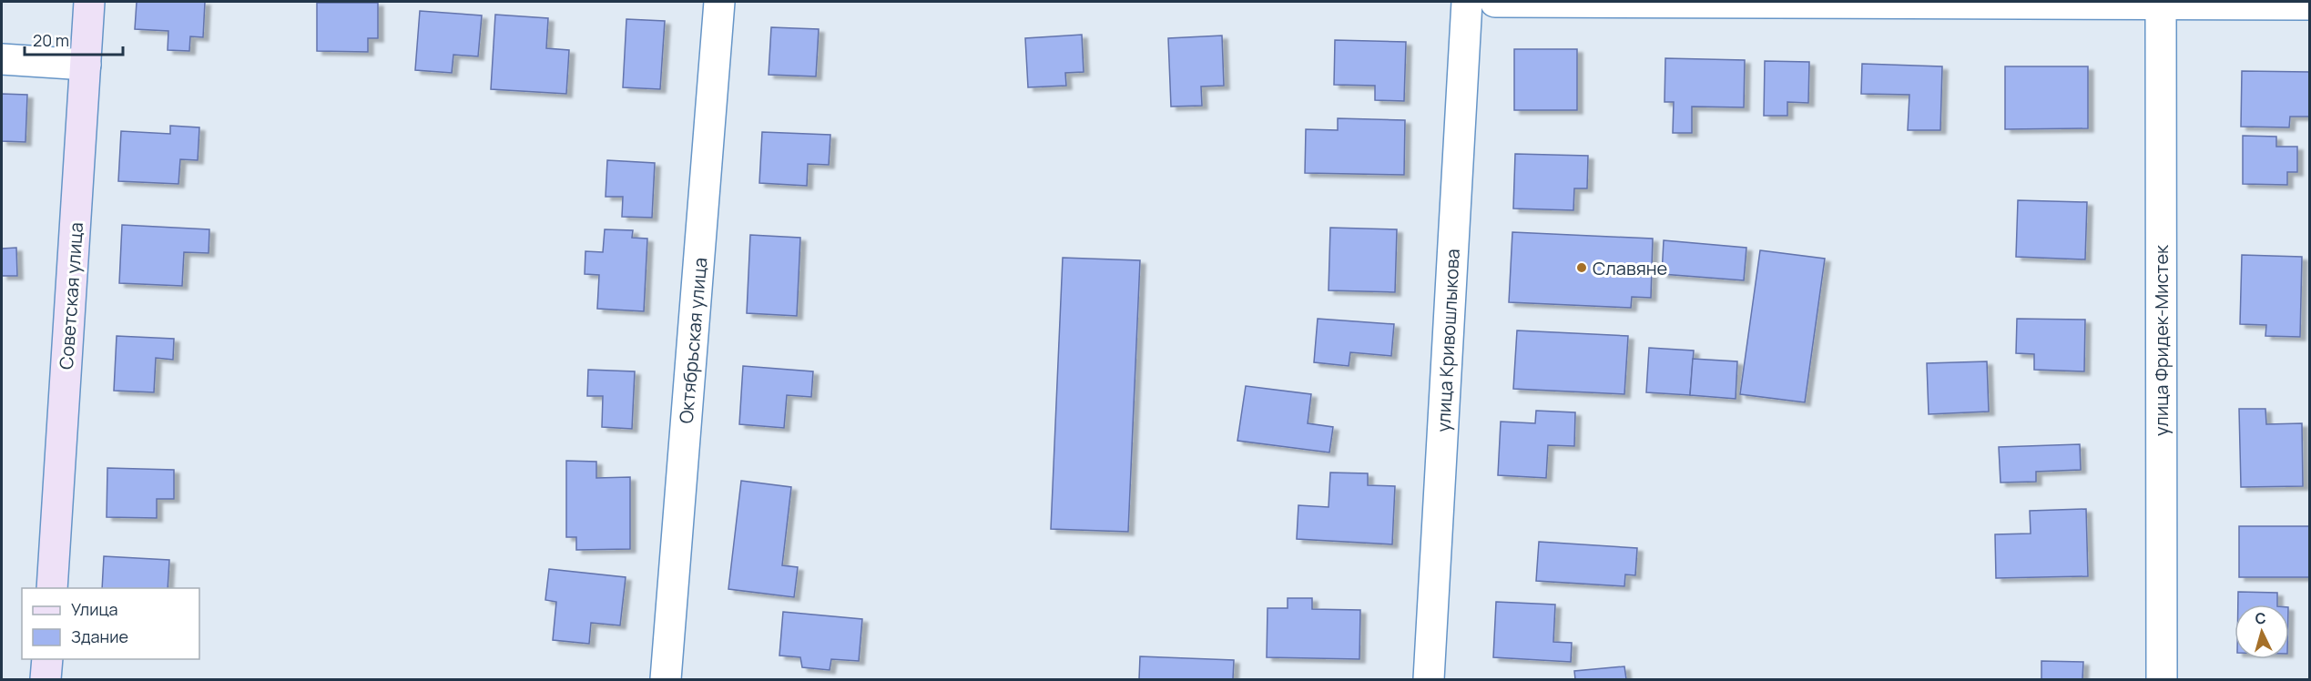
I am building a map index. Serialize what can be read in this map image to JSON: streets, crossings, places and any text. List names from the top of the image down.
{
  "streets": {
    "main road": ["Советская улица"],
    "street": ["Октябрьская улица", "улица Кривошлыкова", "улица Фридек-Мистек"]
  },
  "places": ["Славяне"],
  "legend": ["Улица", "Здание"],
  "scale_bar": "20 m",
  "north": "top"
}
